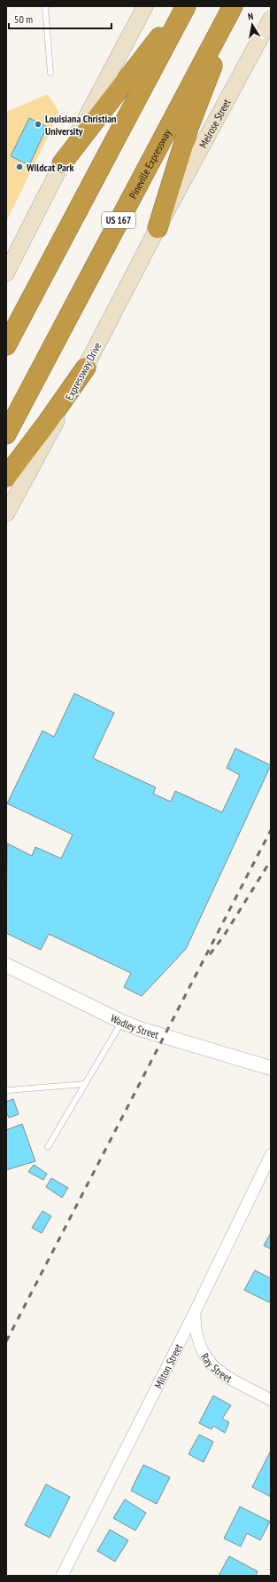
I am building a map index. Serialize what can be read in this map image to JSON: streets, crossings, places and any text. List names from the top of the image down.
{
  "streets": {
    "highway": ["Pineville Expressway", "US 167"],
    "main road": ["Melrose Street", "Expressway Drive"],
    "street": ["Wadley Street", "Ray Street", "Milton Street"]
  },
  "crossings": [
    ["Melrose Street", "Expressway Drive"],
    ["Ray Street", "Milton Street"]
  ],
  "places": ["Louisiana Christian University", "Wildcat Park"],
  "scale_bar": "50 m",
  "north": "top"
}
